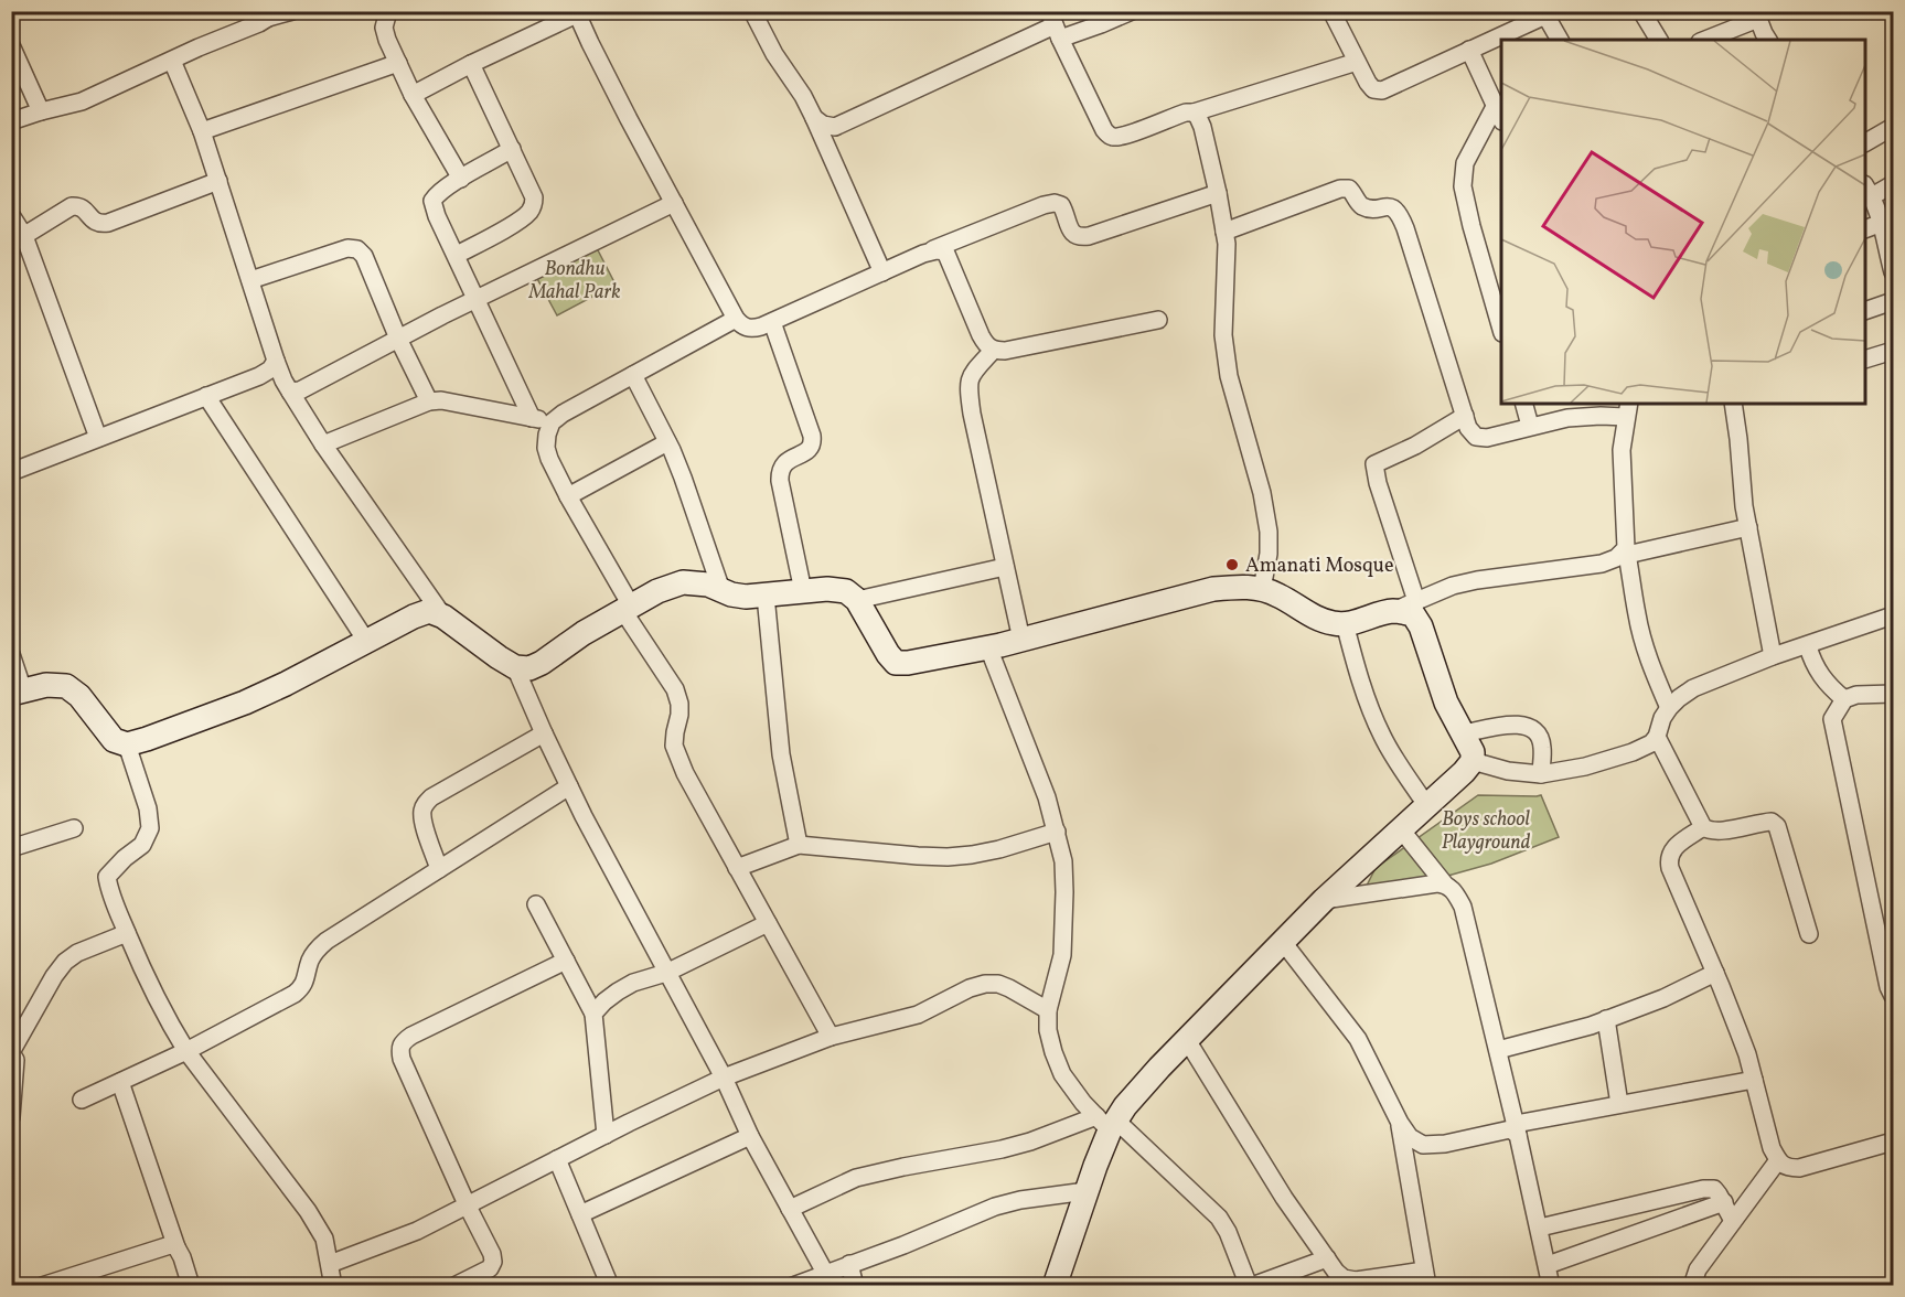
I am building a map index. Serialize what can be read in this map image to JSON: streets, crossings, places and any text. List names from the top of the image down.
{
  "parks": ["Bondhu Mahal Park", "Boys school Playground"],
  "places": ["Amanati Mosque"]
}
